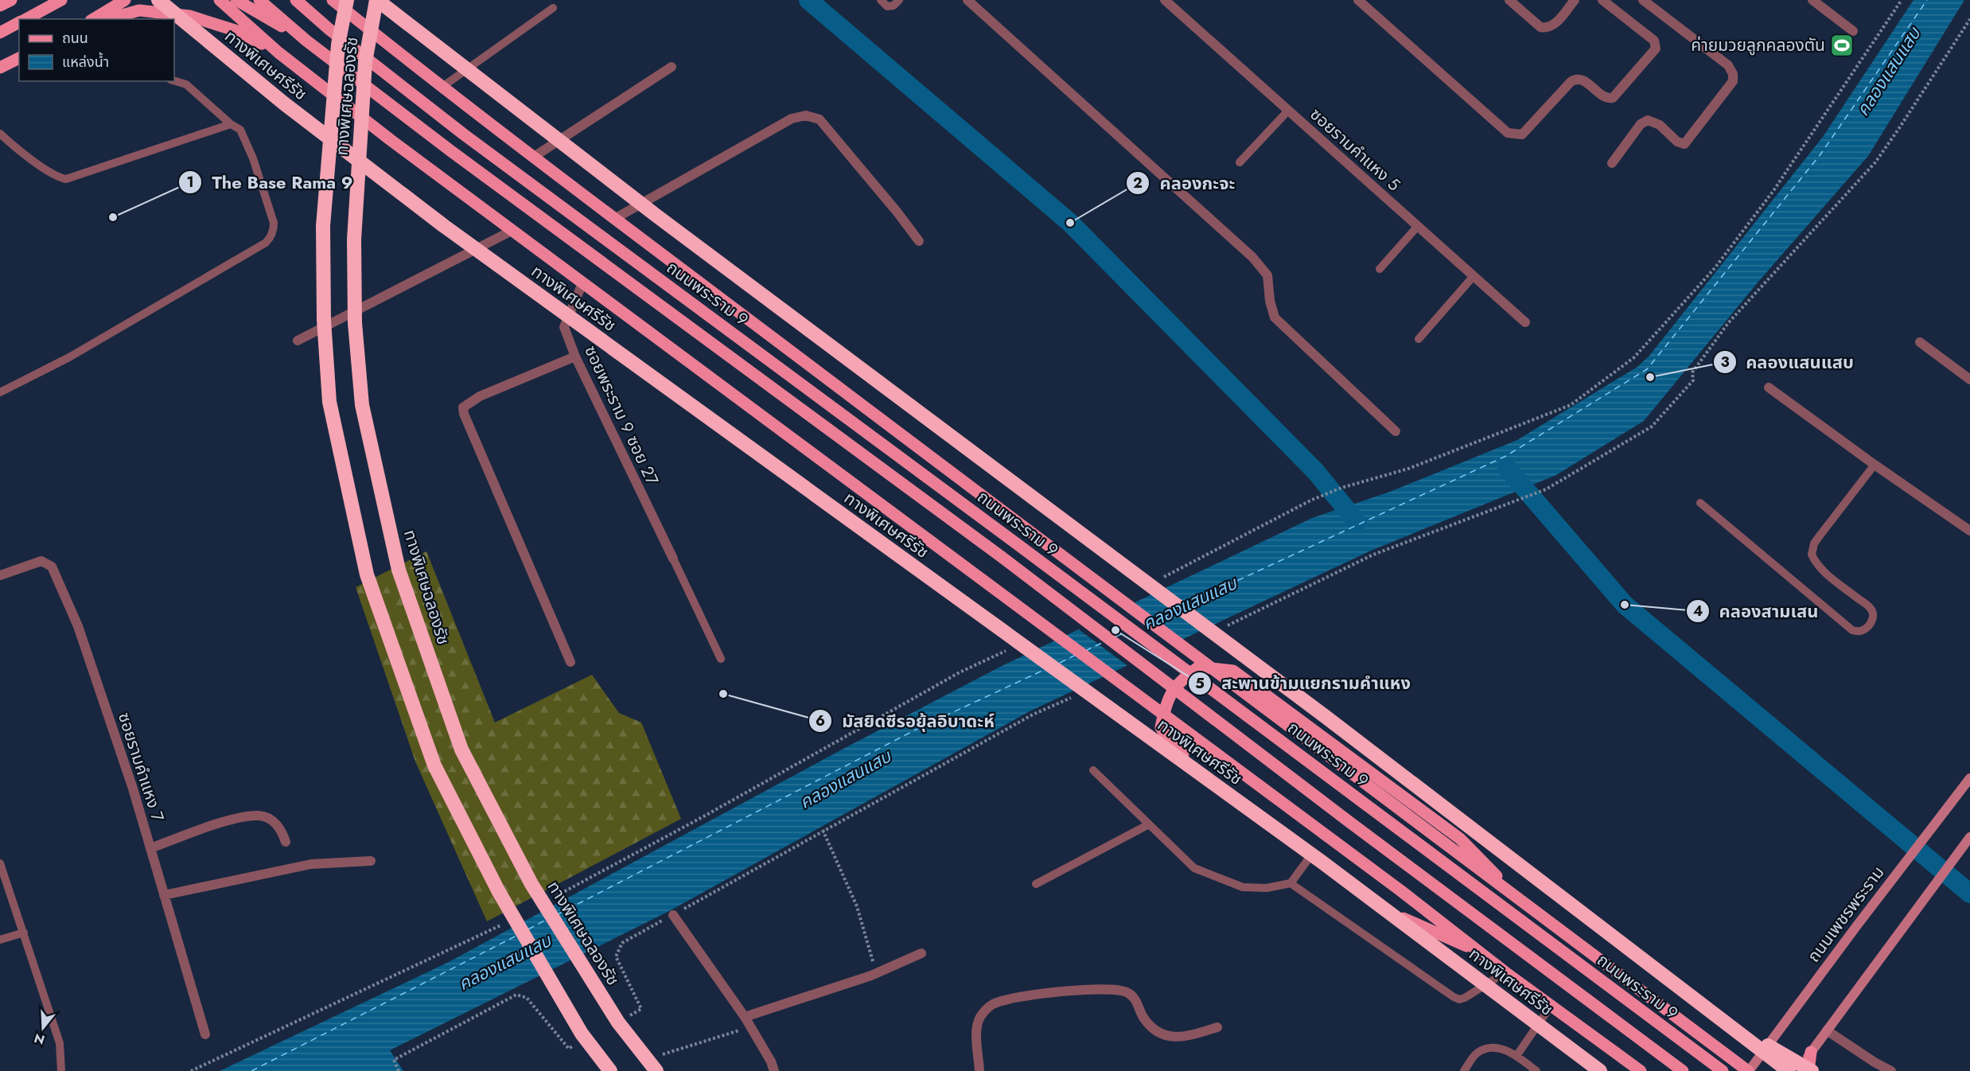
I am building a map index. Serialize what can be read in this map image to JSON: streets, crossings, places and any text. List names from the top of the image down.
{
  "streets": {
    "highway": ["ทางพิเศษศรีรัช", "ทางพิเศษฉลองรัช"],
    "main road": ["ถนนพระราม 9"],
    "street": [
      "ซอยรามคำแหง 5",
      "ซอยพระราม 9 ซอย 27",
      "ซอยรามคำแหง 7",
      "ถนนเพชรพระราม"
    ]
  },
  "crossings": [
    ["ถนนพระราม 9", "ถนนเพชรพระราม"]
  ],
  "water": ["คลองแสนแสบ"],
  "places": {
    "sports": ["ค่ายมวยลูกคลองตัน"],
    "other": [
      "The Base Rama 9",
      "คลองกะจะ",
      "คลองแสนแสบ",
      "คลองสามเสน",
      "สะพานข้ามแยกรามคำแหง",
      "มัสยิดซีรอยุ้ลอิบาดะห์"
    ]
  },
  "legend": ["ถนน", "แหล่งน้ำ"],
  "north": "bottom"
}
